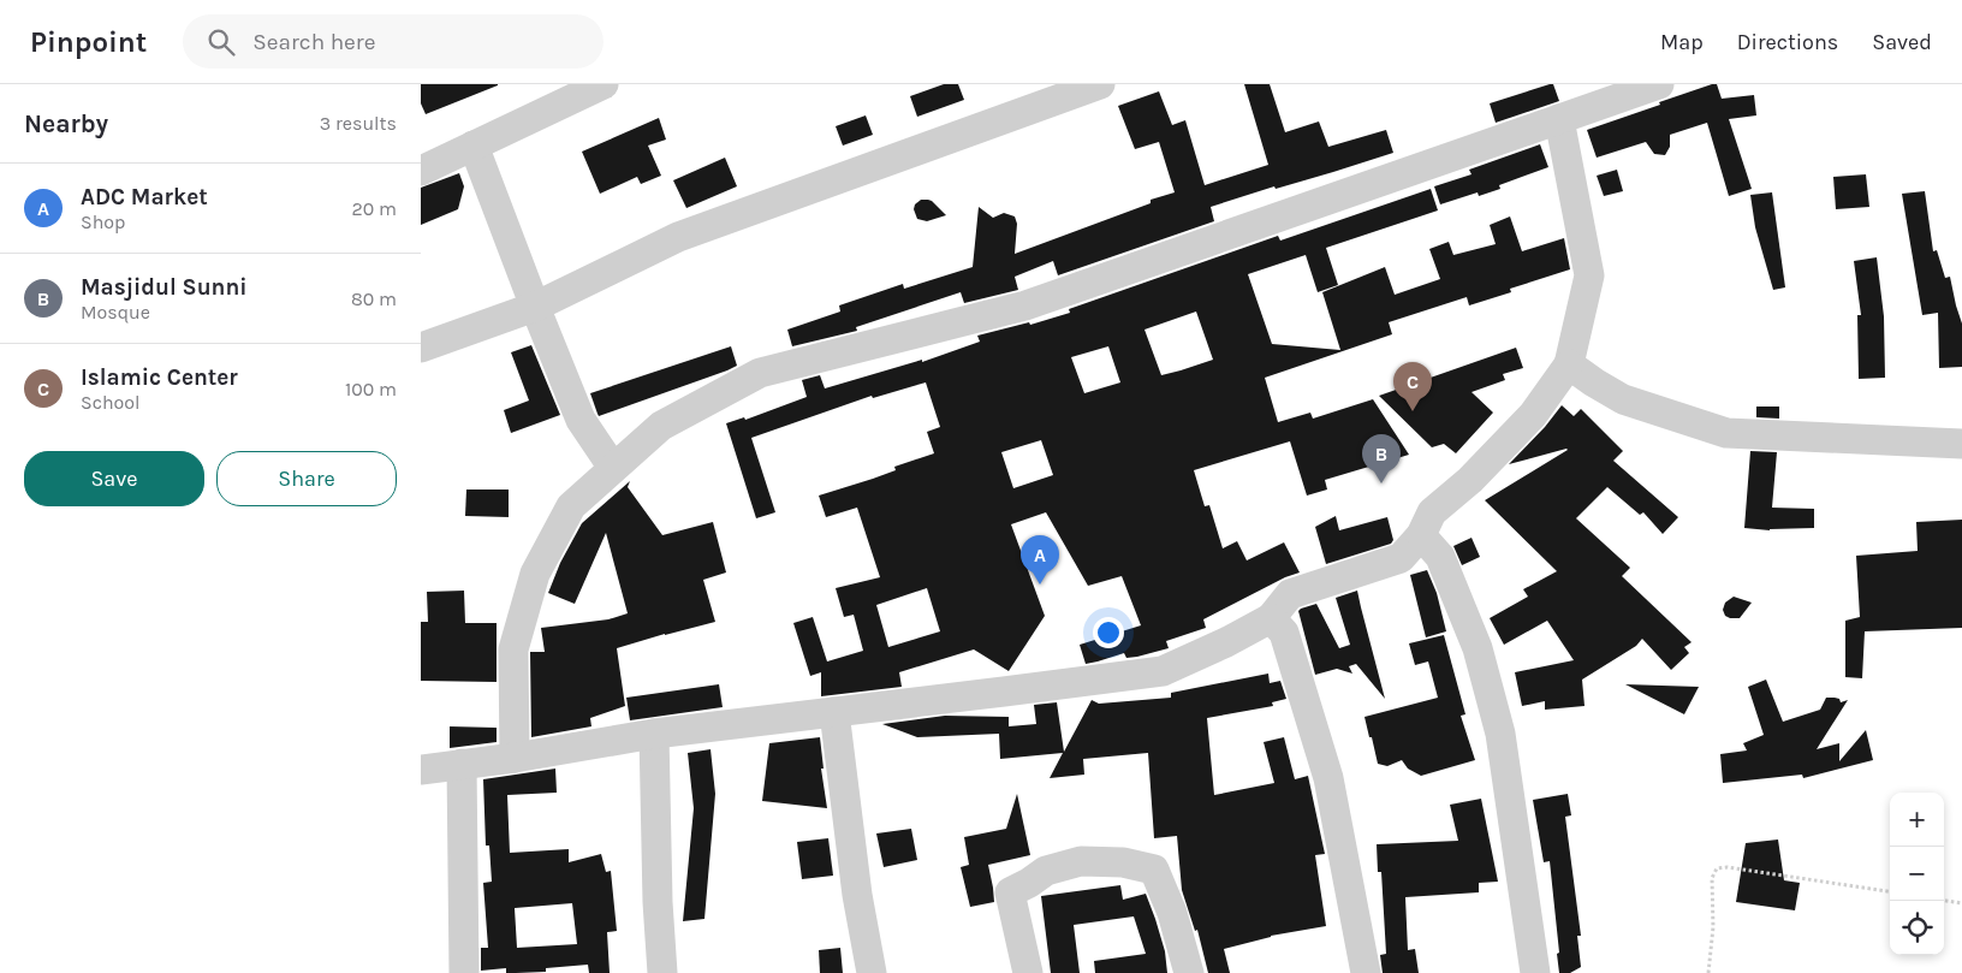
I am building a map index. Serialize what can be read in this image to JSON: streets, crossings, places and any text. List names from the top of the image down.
{
  "page": {
    "header": "Pinpoint",
    "search": "Search here",
    "nav": ["Map", "Directions", "Saved"],
    "heading": ["Nearby", "3 results"],
    "list": [
      {
        "mark": "A",
        "name": "ADC Market",
        "note": "Shop",
        "value": "20 m"
      },
      {
        "mark": "B",
        "name": "Masjidul Sunni",
        "note": "Mosque",
        "value": "80 m"
      },
      {
        "mark": "C",
        "name": "Islamic Center",
        "note": "School",
        "value": "100 m"
      }
    ],
    "pins": ["C", "B", "A"],
    "buttons": ["Save", "Share"],
    "map_buttons": ["+", "−"]
  }
}
